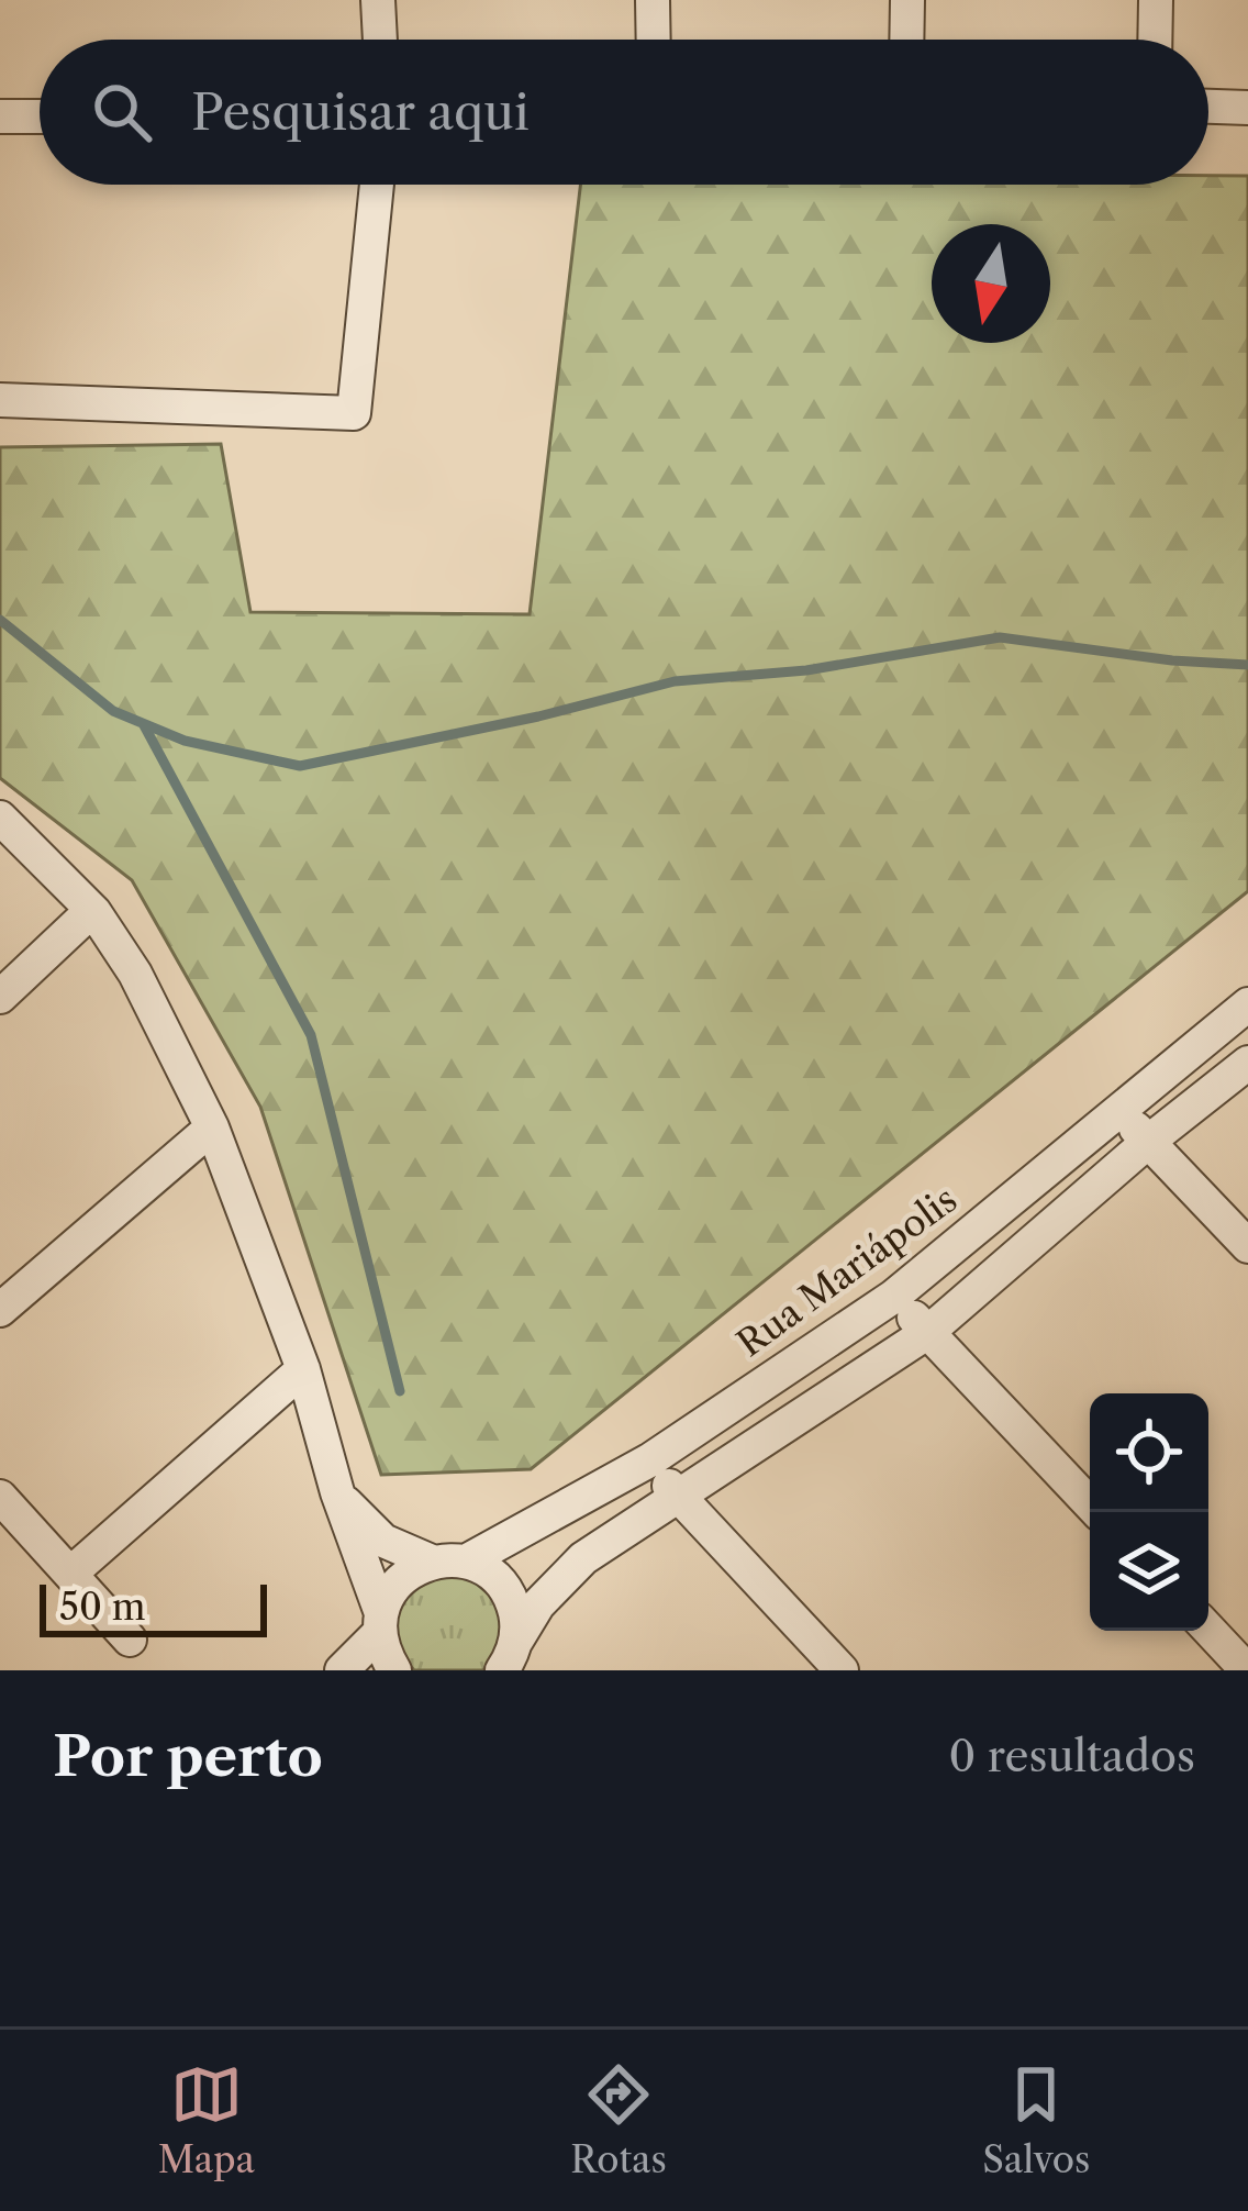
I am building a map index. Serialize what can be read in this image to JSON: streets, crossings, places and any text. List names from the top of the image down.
{
  "streets": {
    "street": ["Rua Mariápolis"]
  },
  "scale_bar": "50 m",
  "north": "bottom",
  "page": {
    "search": "Pesquisar aqui",
    "scale": "50 m",
    "heading": ["Por perto", "0 resultados"],
    "nav": ["Mapa", "Rotas", "Salvos"]
  }
}
